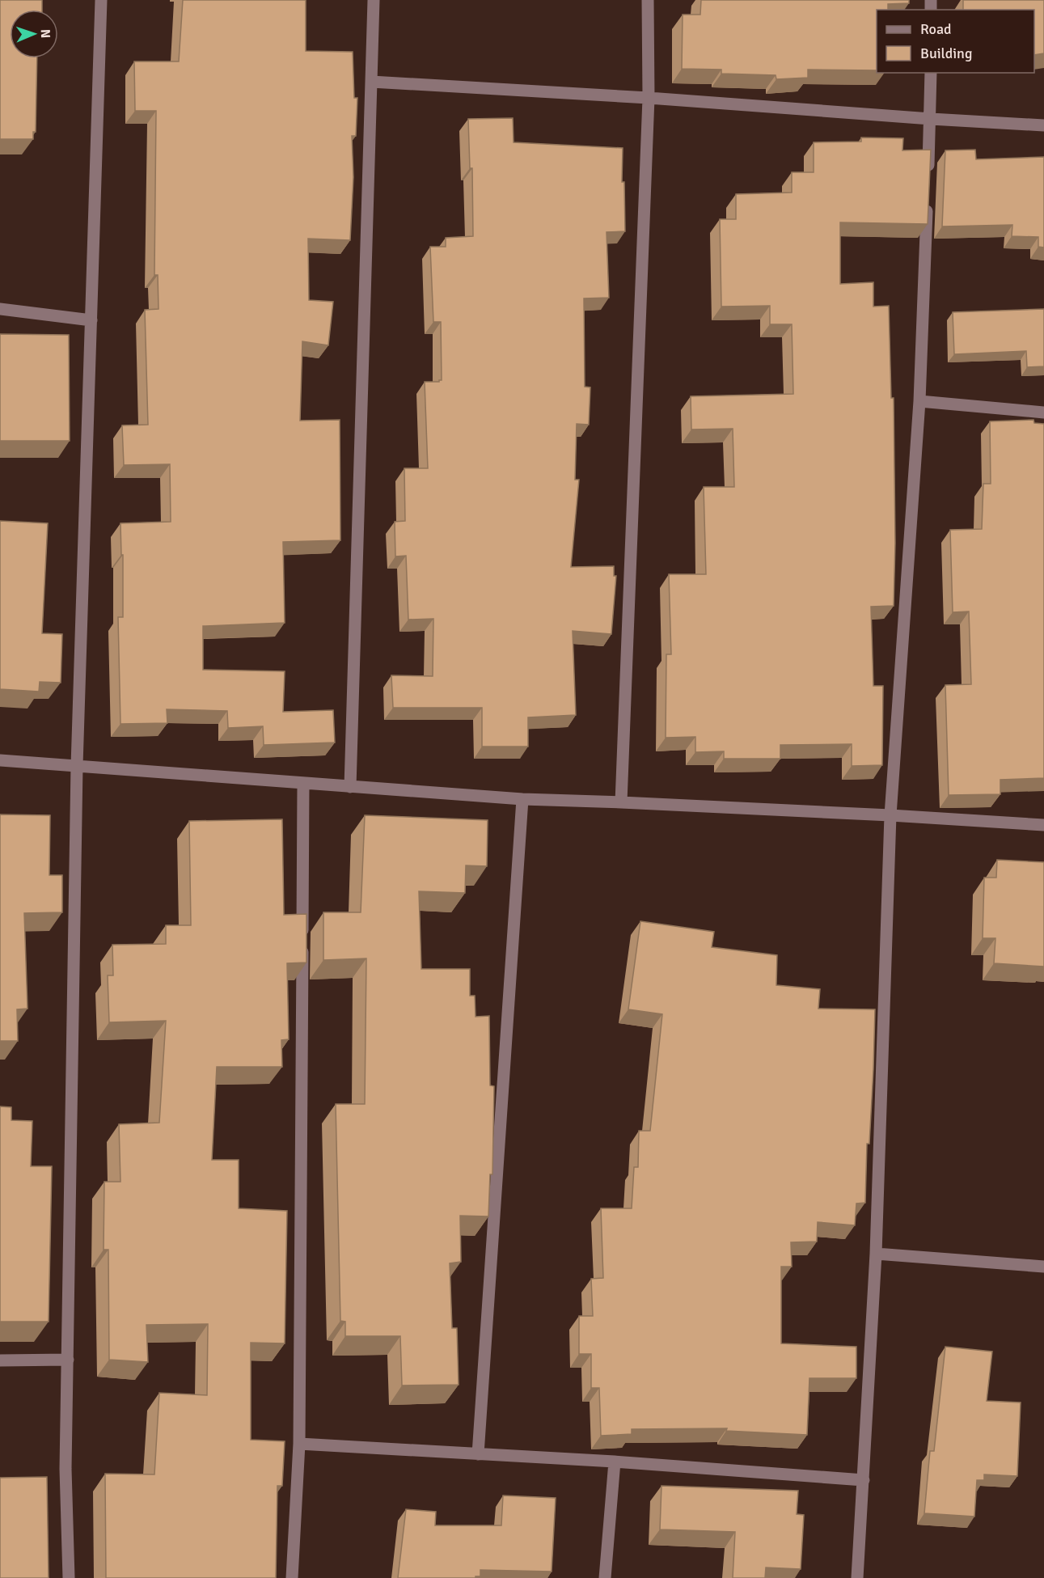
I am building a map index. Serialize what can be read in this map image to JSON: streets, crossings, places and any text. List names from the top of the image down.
{
  "legend": ["Road", "Building"],
  "north": "right"
}
